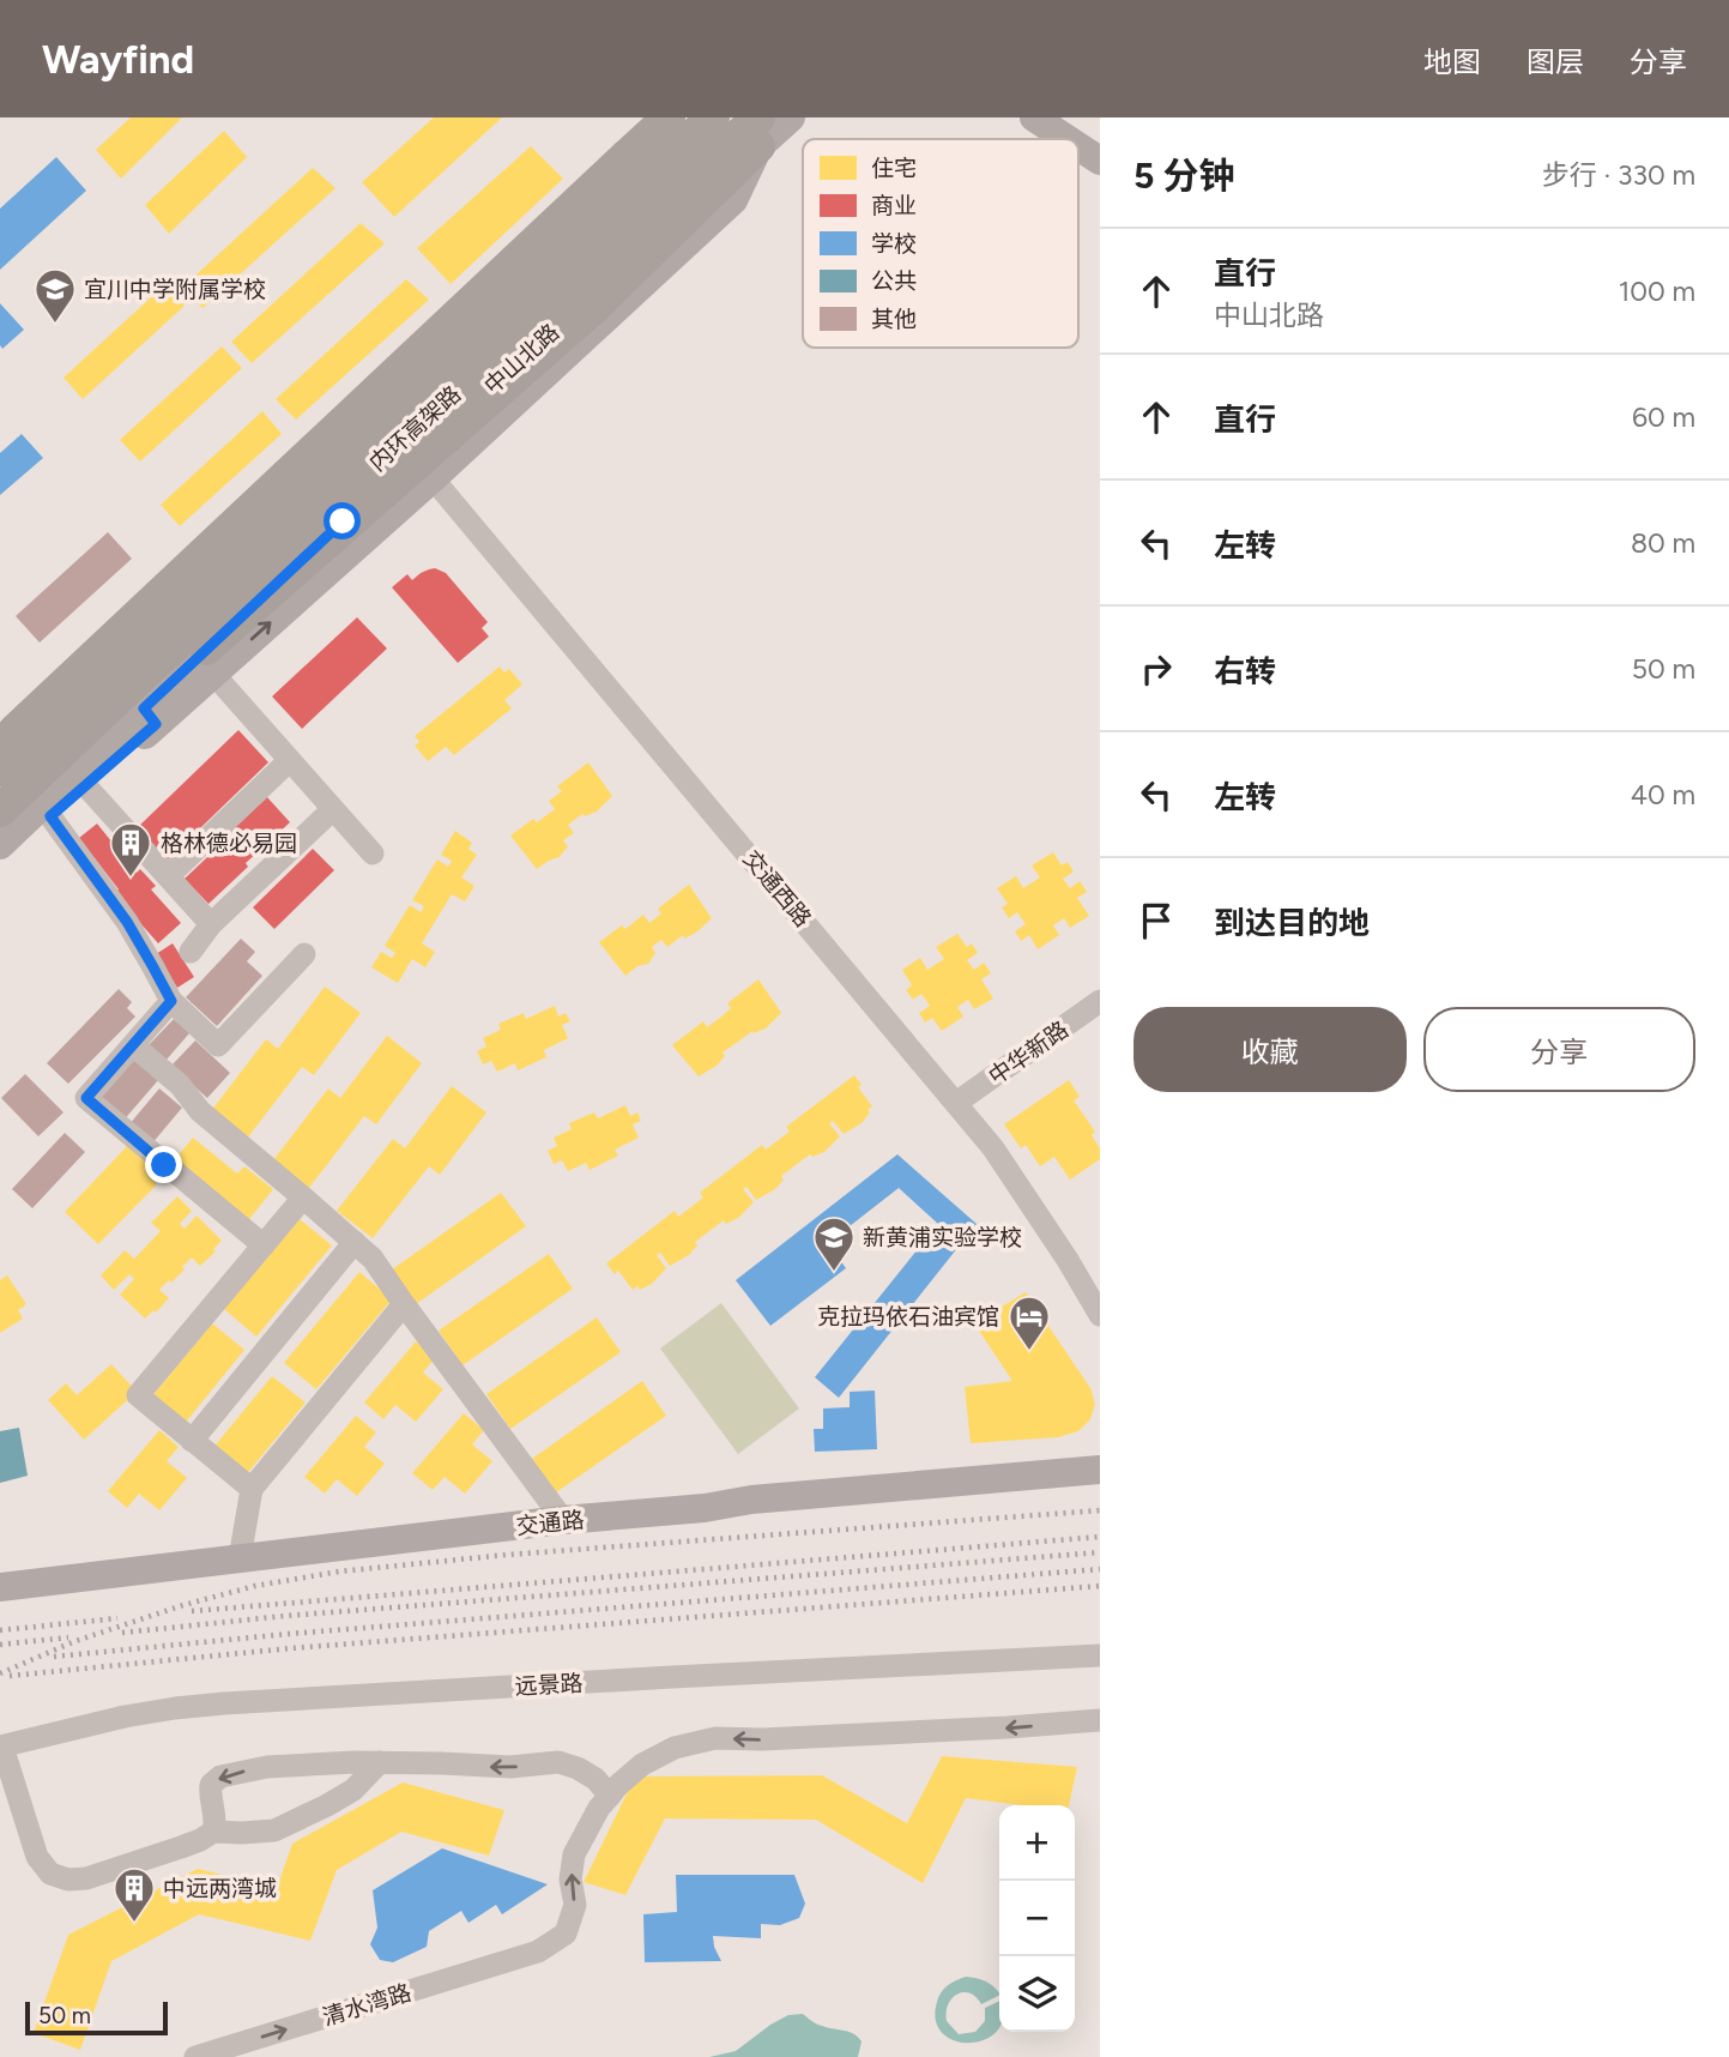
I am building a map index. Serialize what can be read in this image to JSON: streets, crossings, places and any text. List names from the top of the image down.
{
  "streets": {
    "highway": ["内环高架路"],
    "main road": ["中山北路", "交通路"],
    "street": [
      "交通西路",
      "中华新路",
      "远景路",
      "清水湾路"
    ]
  },
  "crossings": [
    ["中山北路", "内环高架路"],
    ["交通西路", "中华新路"]
  ],
  "one_way": ["清水湾路"],
  "places": {
    "school or university": ["宜川中学附属学校", "新黄浦实验学校"],
    "building": ["格林德必易园", "中远两湾城"],
    "hotel": ["克拉玛依石油宾馆"]
  },
  "legend": [
    "住宅",
    "商业",
    "学校",
    "公共",
    "其他"
  ],
  "scale_bar": "50 m",
  "page": {
    "header": "Wayfind",
    "nav": ["地图", "图层", "分享"],
    "heading": ["5 分钟", "步行 · 330 m"],
    "list": [
      ["直行", "中山北路", "100 m"],
      ["直行", "60 m"],
      ["左转", "80 m"],
      ["右转", "50 m"],
      ["左转", "40 m"],
      "到达目的地"
    ],
    "buttons": ["收藏", "分享"],
    "map_buttons": ["+", "−"],
    "scale": "50 m"
  }
}
